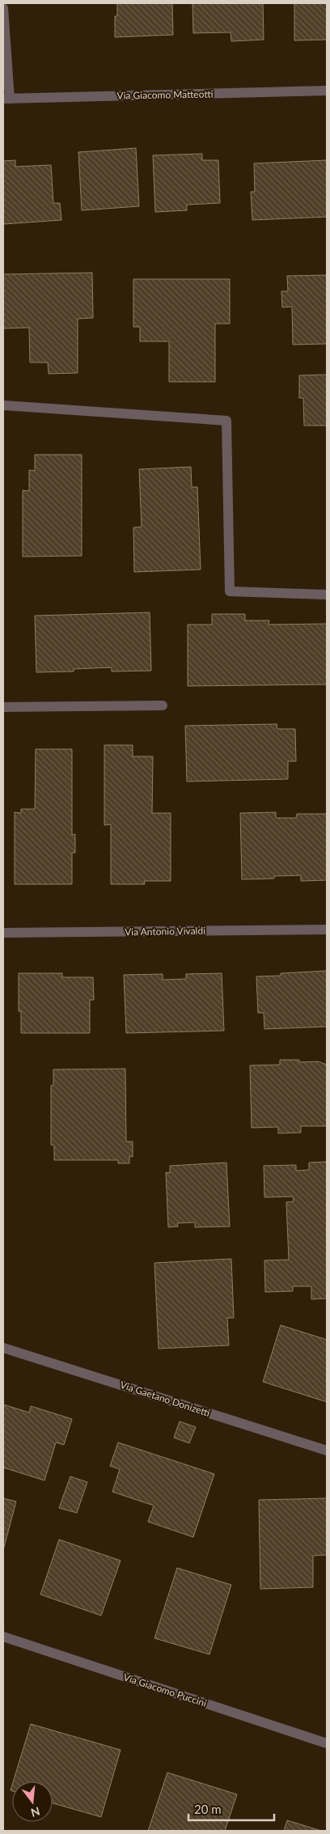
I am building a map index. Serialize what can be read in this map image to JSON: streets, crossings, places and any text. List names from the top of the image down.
{
  "streets": {
    "street": [
      "Via Giacomo Matteotti",
      "Via Antonio Vivaldi",
      "Via Gaetano Donizetti",
      "Via Giacomo Puccini"
    ]
  },
  "scale_bar": "20 m",
  "north": "bottom"
}
